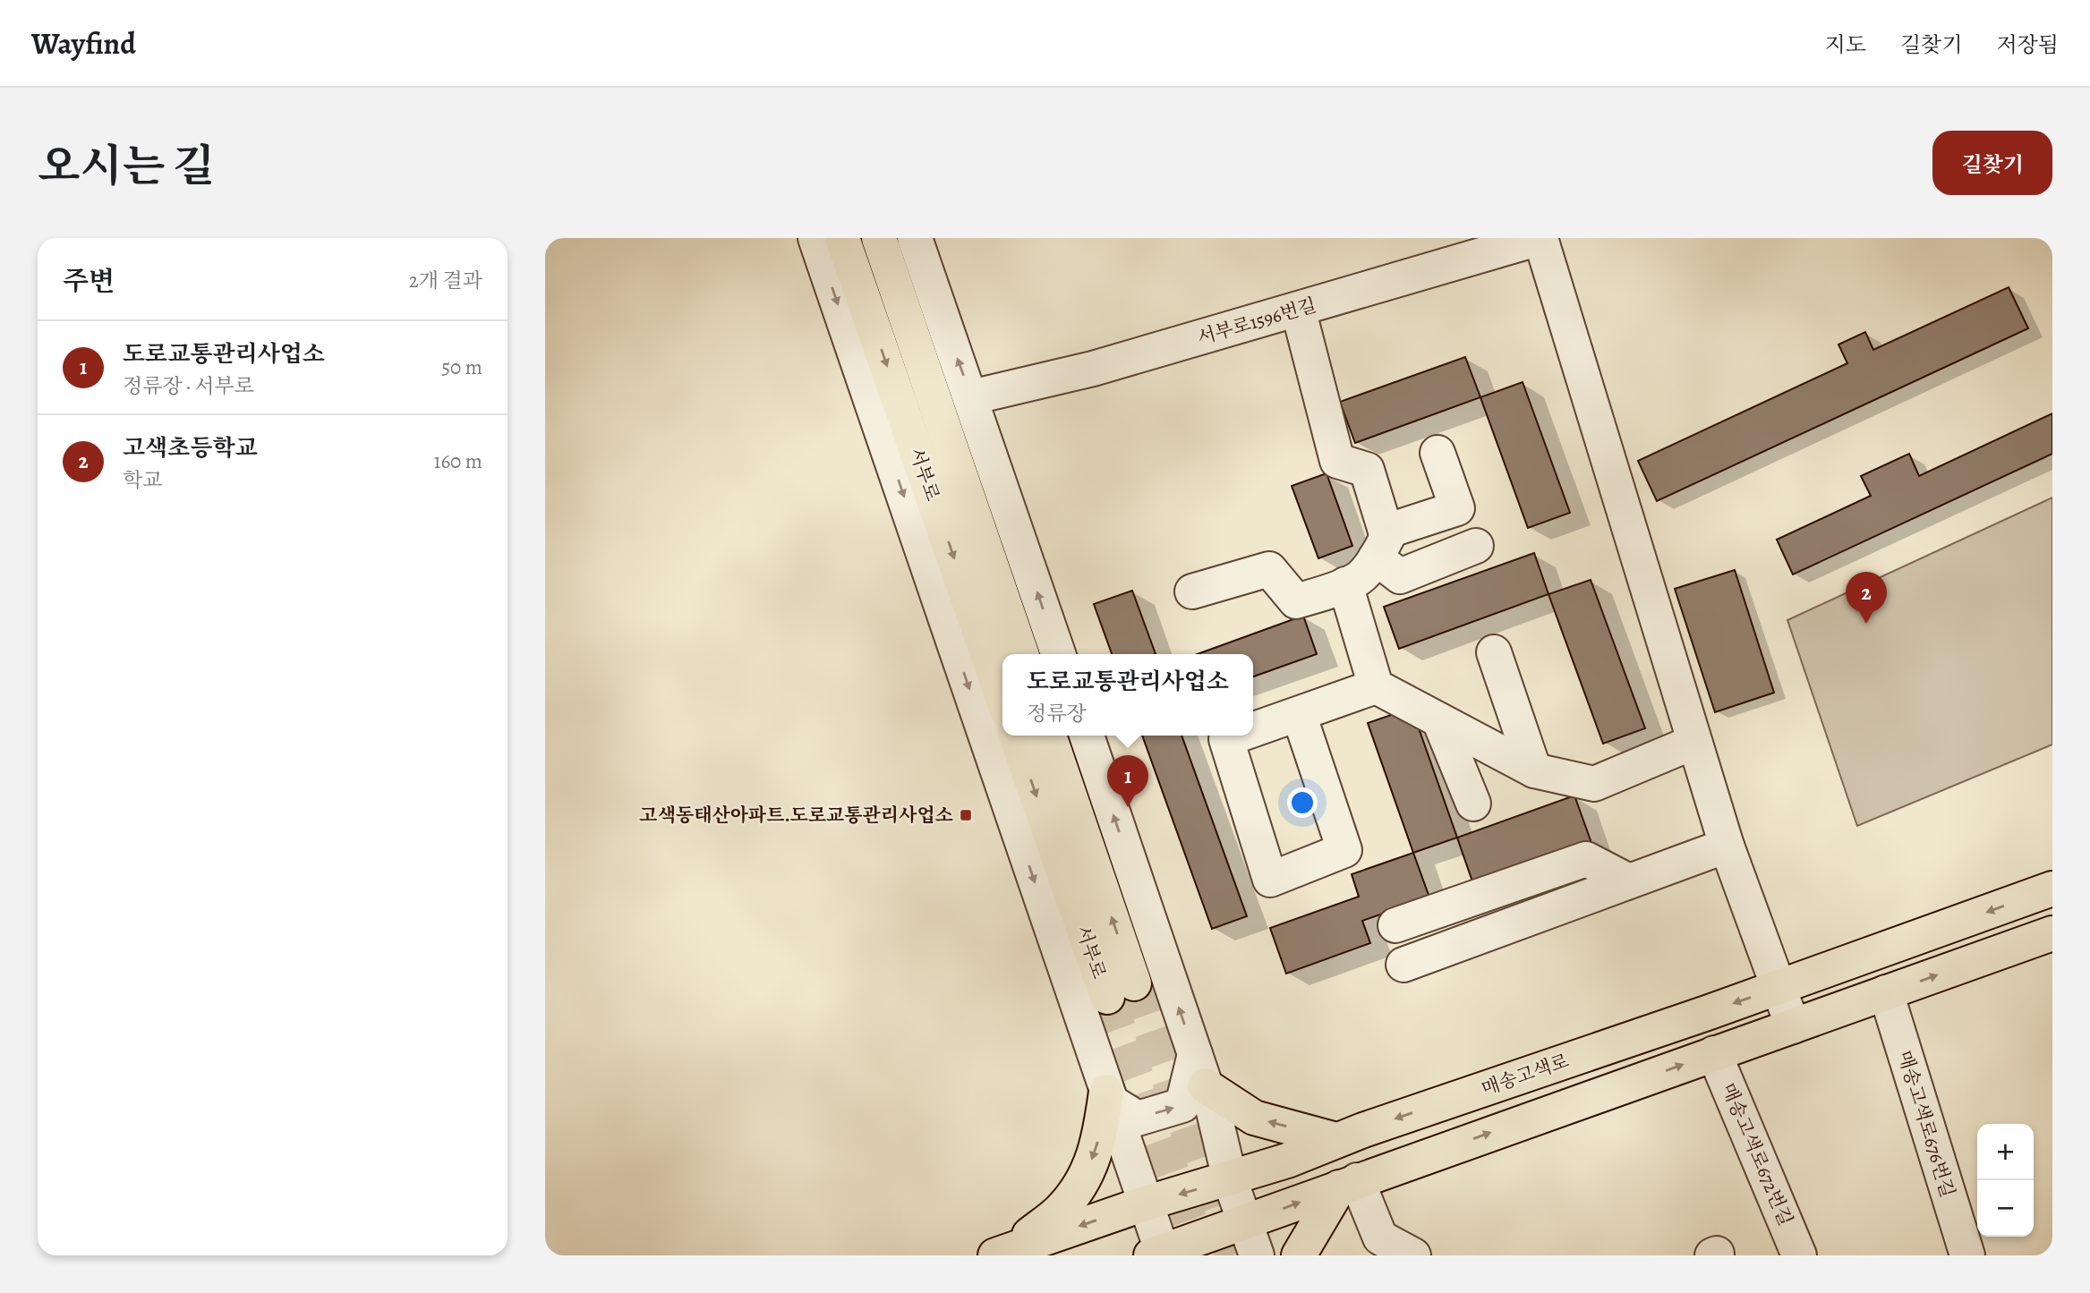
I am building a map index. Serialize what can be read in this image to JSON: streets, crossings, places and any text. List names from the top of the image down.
{
  "streets": {
    "main road": ["서부로", "매송고색로"],
    "street": ["서부로1596번길", "매송고색로676번길", "매송고색로672번길"]
  },
  "places": {
    "transit": ["고색동태산아파트.도로교통관리사업소"]
  },
  "page": {
    "header": "Wayfind",
    "nav": ["지도", "길찾기", "저장됨"],
    "title": "오시는 길",
    "buttons": "길찾기",
    "heading": ["주변", "2개 결과"],
    "list": [
      {
        "mark": "1",
        "name": "도로교통관리사업소",
        "note": "정류장 · 서부로",
        "value": "50 m"
      },
      {
        "mark": "2",
        "name": "고색초등학교",
        "note": "학교",
        "value": "160 m"
      }
    ],
    "pins": ["2", "1"],
    "popup": ["도로교통관리사업소", "정류장"],
    "map_buttons": ["+", "−"]
  }
}
